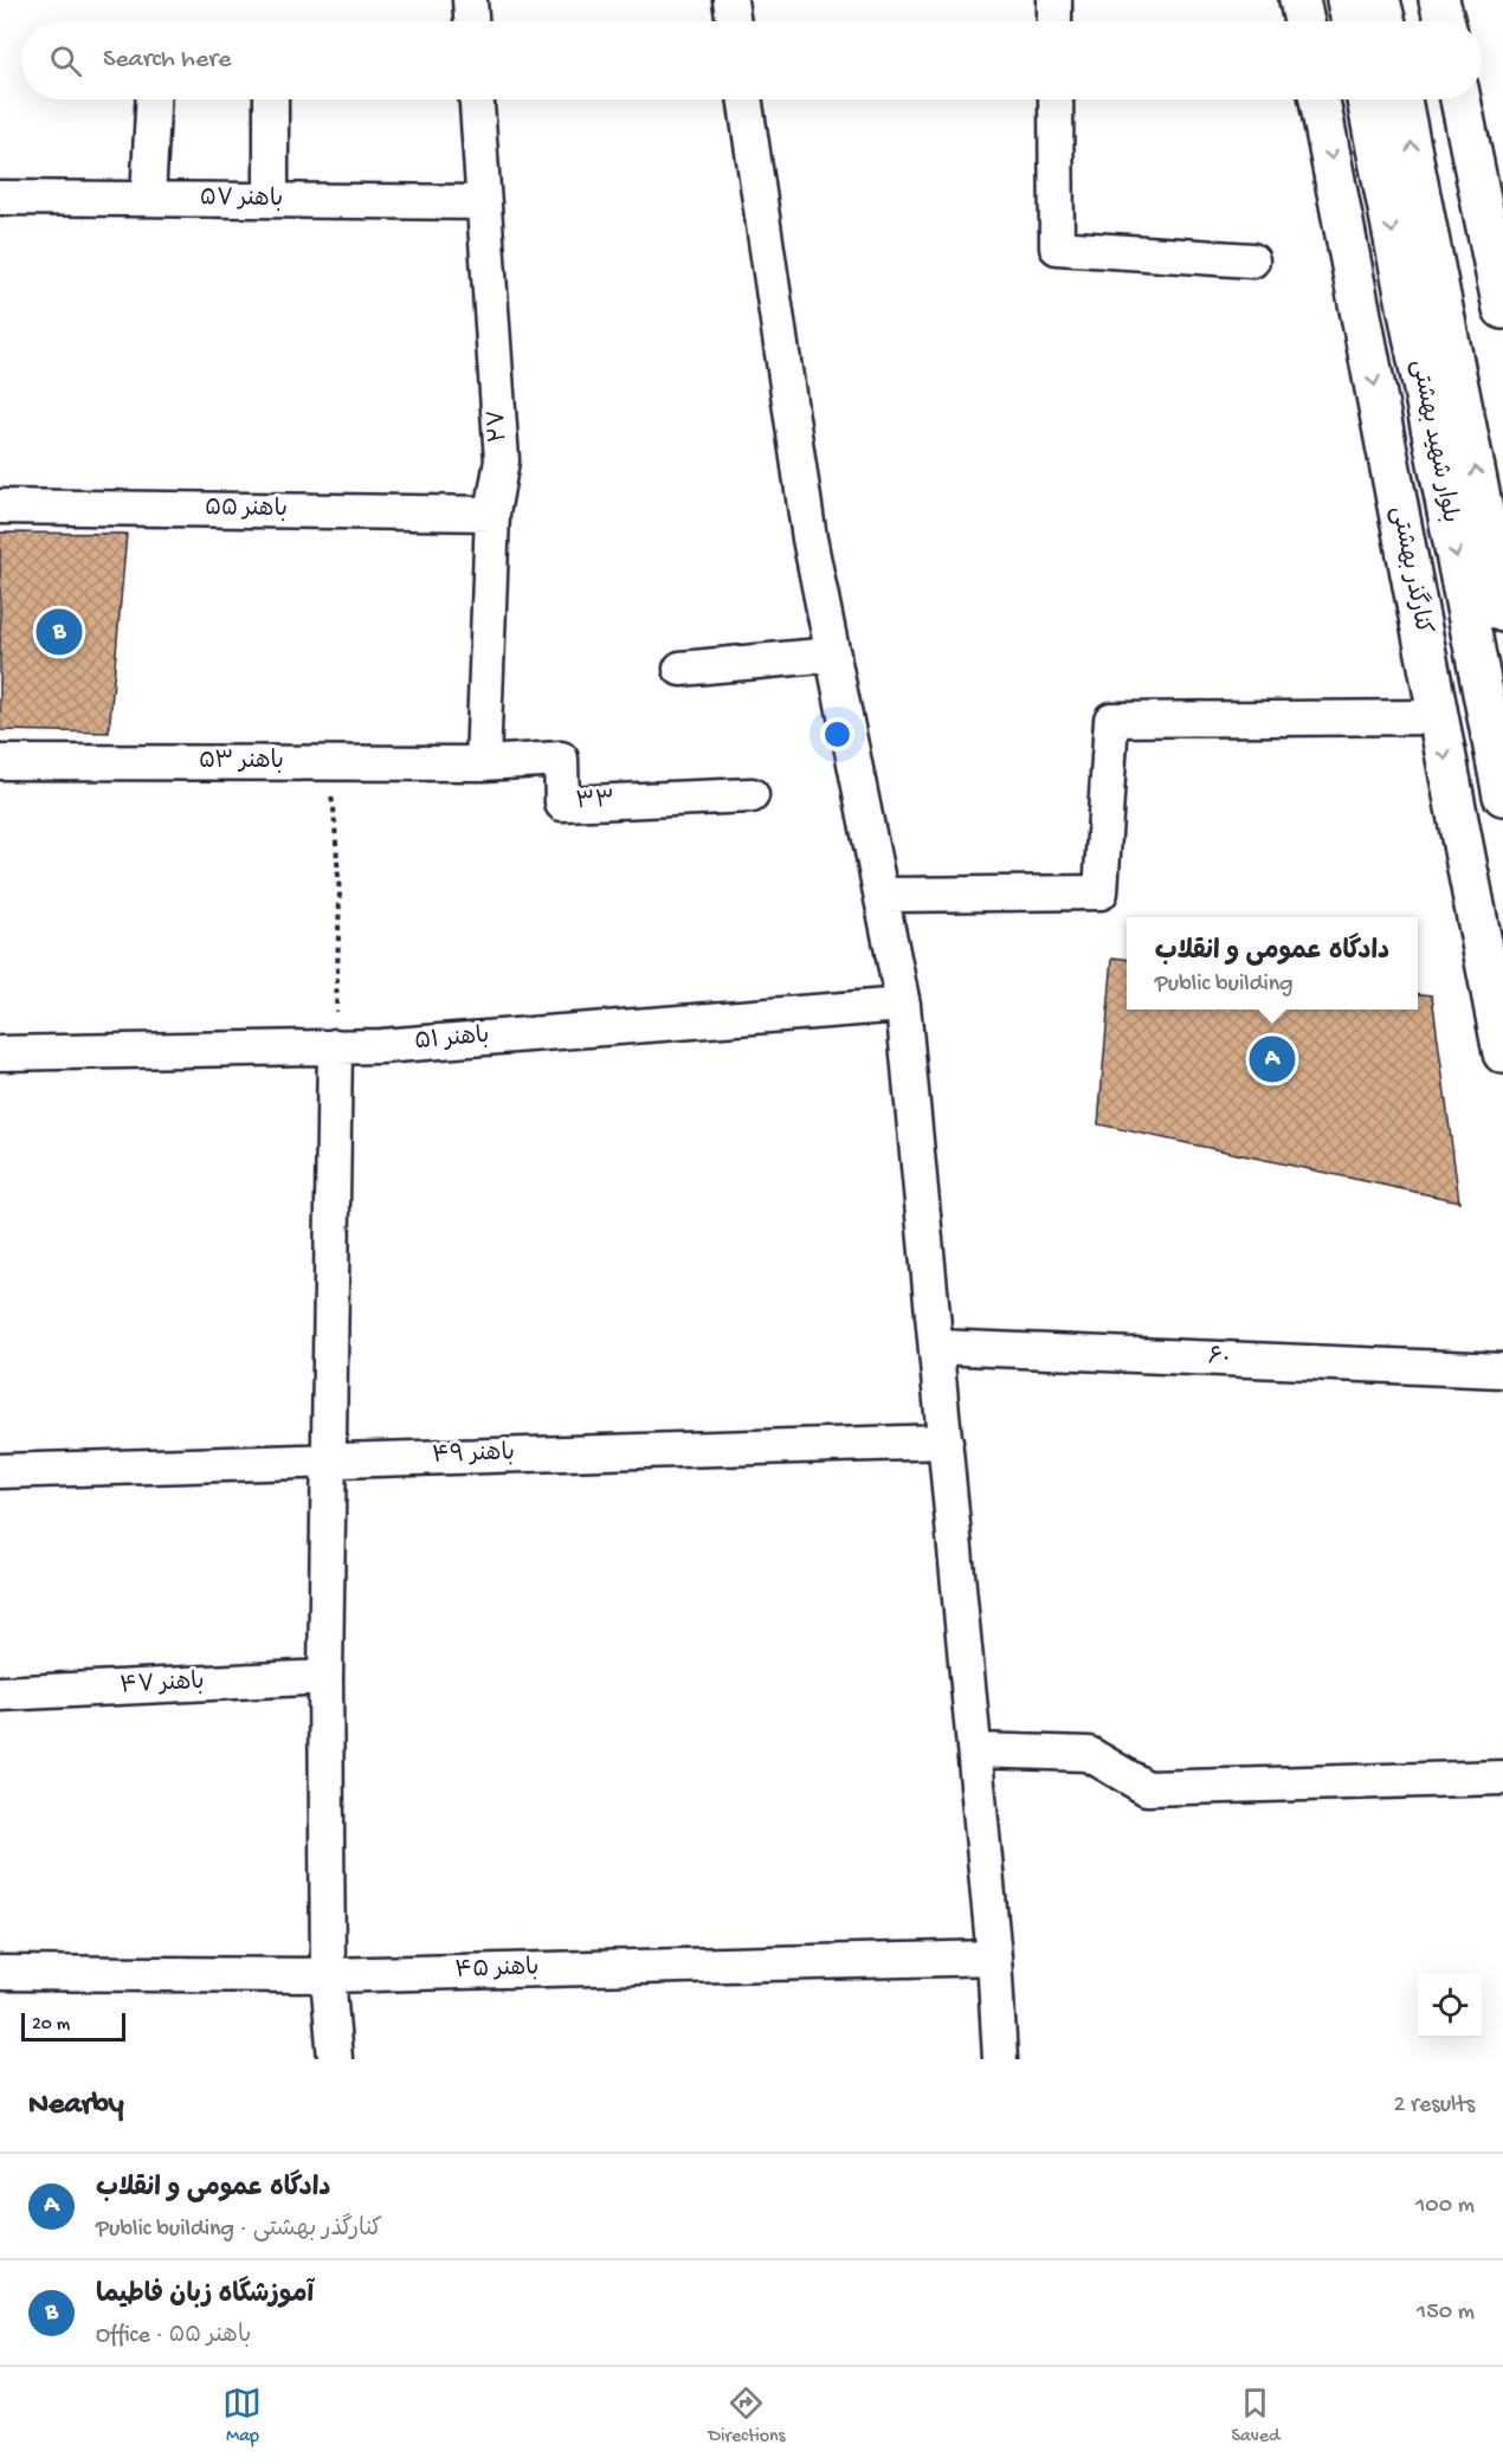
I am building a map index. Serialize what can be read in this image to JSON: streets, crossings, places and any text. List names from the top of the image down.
{
  "streets": {
    "main road": ["بلوار شهید بهشتی", "کنارگذر بهشتی"],
    "street": [
      "باهنر ۵۷",
      "۲۷",
      "باهنر ۵۵",
      "باهنر ۵۳",
      "۳۳",
      "باهنر ۵۱",
      "۶۰",
      "باهنر ۴۹",
      "باهنر ۴۷",
      "باهنر ۴۵"
    ]
  },
  "crossings": [
    ["باهنر ۵۷", "۲۷"],
    ["۲۷", "باهنر ۵۵"],
    ["۲۷", "باهنر ۵۳"],
    ["۲۷", "۳۳"],
    ["باهنر ۵۳", "۳۳"]
  ],
  "one_way": ["کنارگذر بهشتی"],
  "scale_bar": "20 m",
  "page": {
    "search": "Search here",
    "pins": ["B", "A"],
    "popup": ["دادگاه عمومی و انقلاب", "Public building"],
    "scale": "20 m",
    "heading": ["Nearby", "2 results"],
    "list": [
      {
        "mark": "A",
        "name": "دادگاه عمومی و انقلاب",
        "note": "Public building · کنارگذر بهشتی",
        "value": "100 m"
      },
      {
        "mark": "B",
        "name": "آموزشگاه زبان فاطیما",
        "note": "Office · باهنر ۵۵",
        "value": "150 m"
      }
    ],
    "nav": ["Map", "Directions", "Saved"]
  }
}
